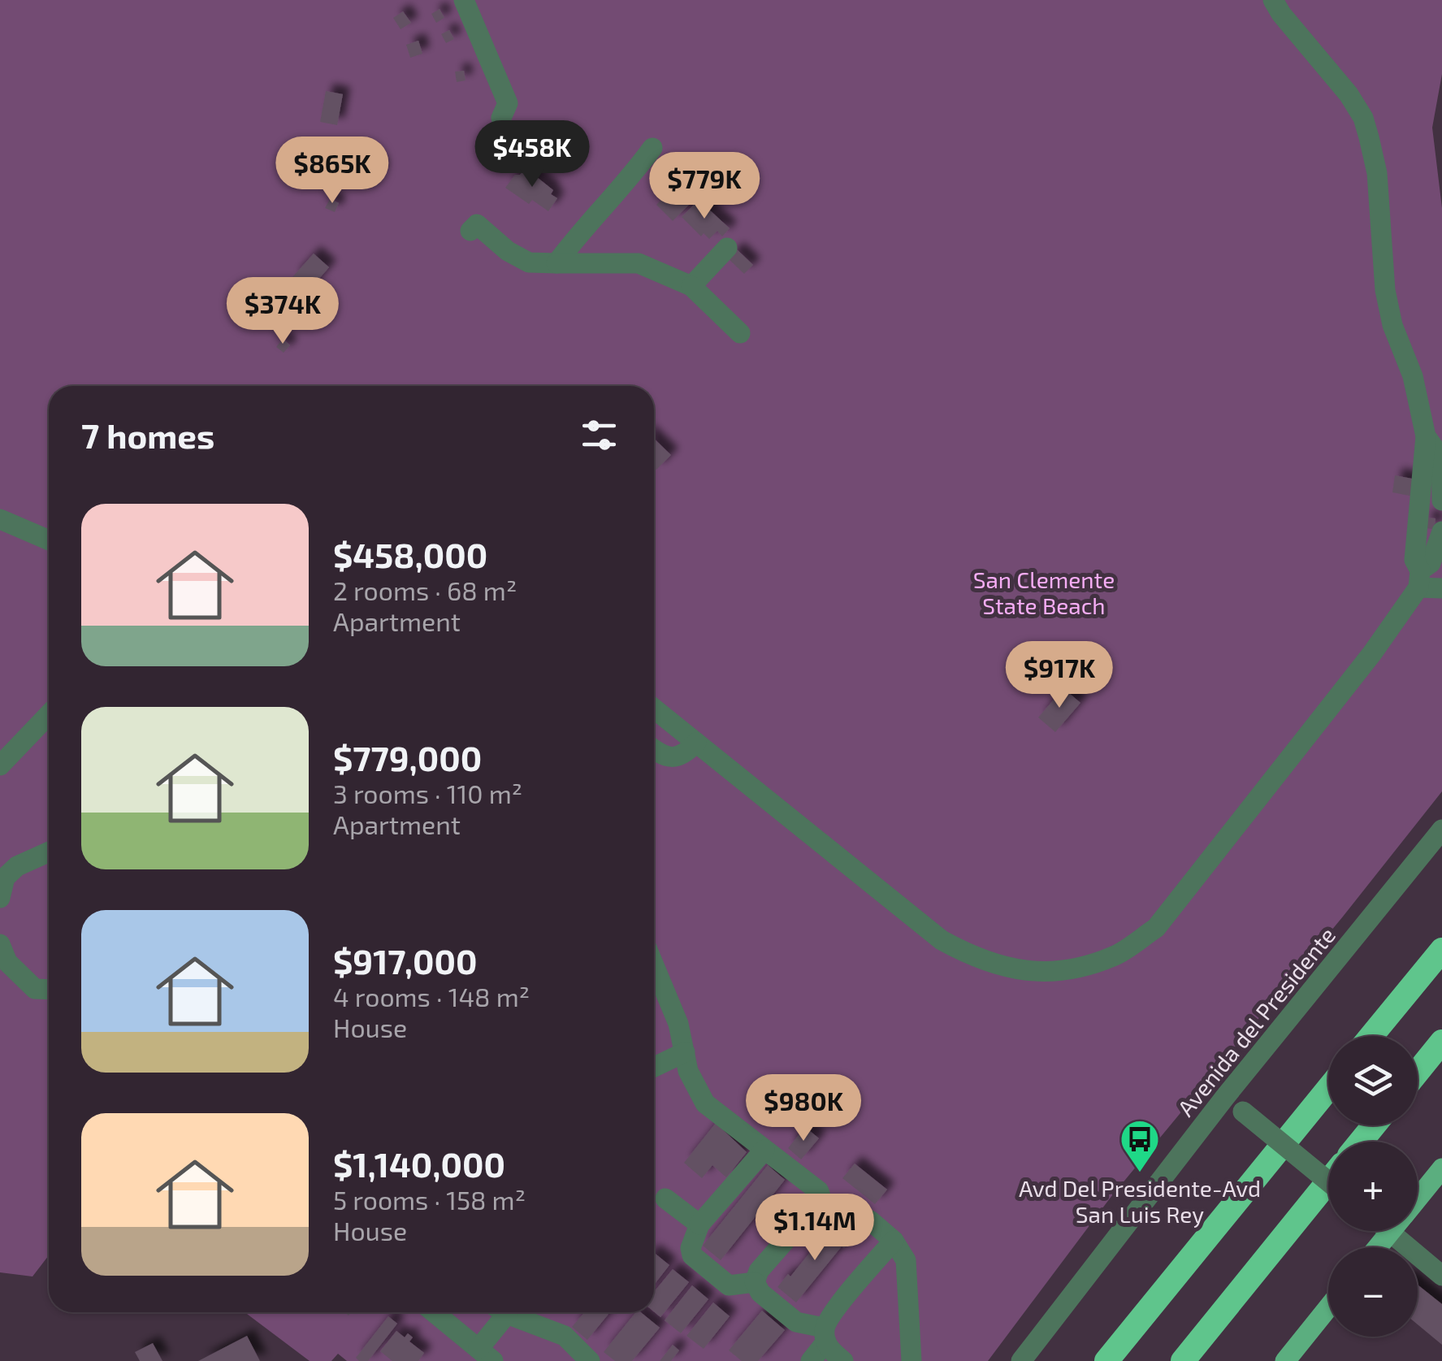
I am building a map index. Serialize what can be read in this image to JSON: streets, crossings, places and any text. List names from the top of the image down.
{
  "streets": {
    "street": ["Avenida del Presidente"]
  },
  "parks": ["San Clemente State Beach"],
  "places": {
    "bus stop": ["Avd Del Presidente-Avd San Luis Rey"]
  },
  "page": {
    "price": [
      "$458K",
      "$865K",
      "$779K",
      "$374K",
      "$917K",
      "$980K",
      "$1.14M"
    ],
    "heading": "7 homes",
    "list": [
      {
        "name": "$458,000",
        "note": "2 rooms · 68 m² · Apartment"
      },
      {
        "name": "$779,000",
        "note": "3 rooms · 110 m² · Apartment"
      },
      {
        "name": "$917,000",
        "note": "4 rooms · 148 m² · House"
      },
      {
        "name": "$1,140,000",
        "note": "5 rooms · 158 m² · House"
      }
    ],
    "map_buttons": ["+", "−"]
  }
}
